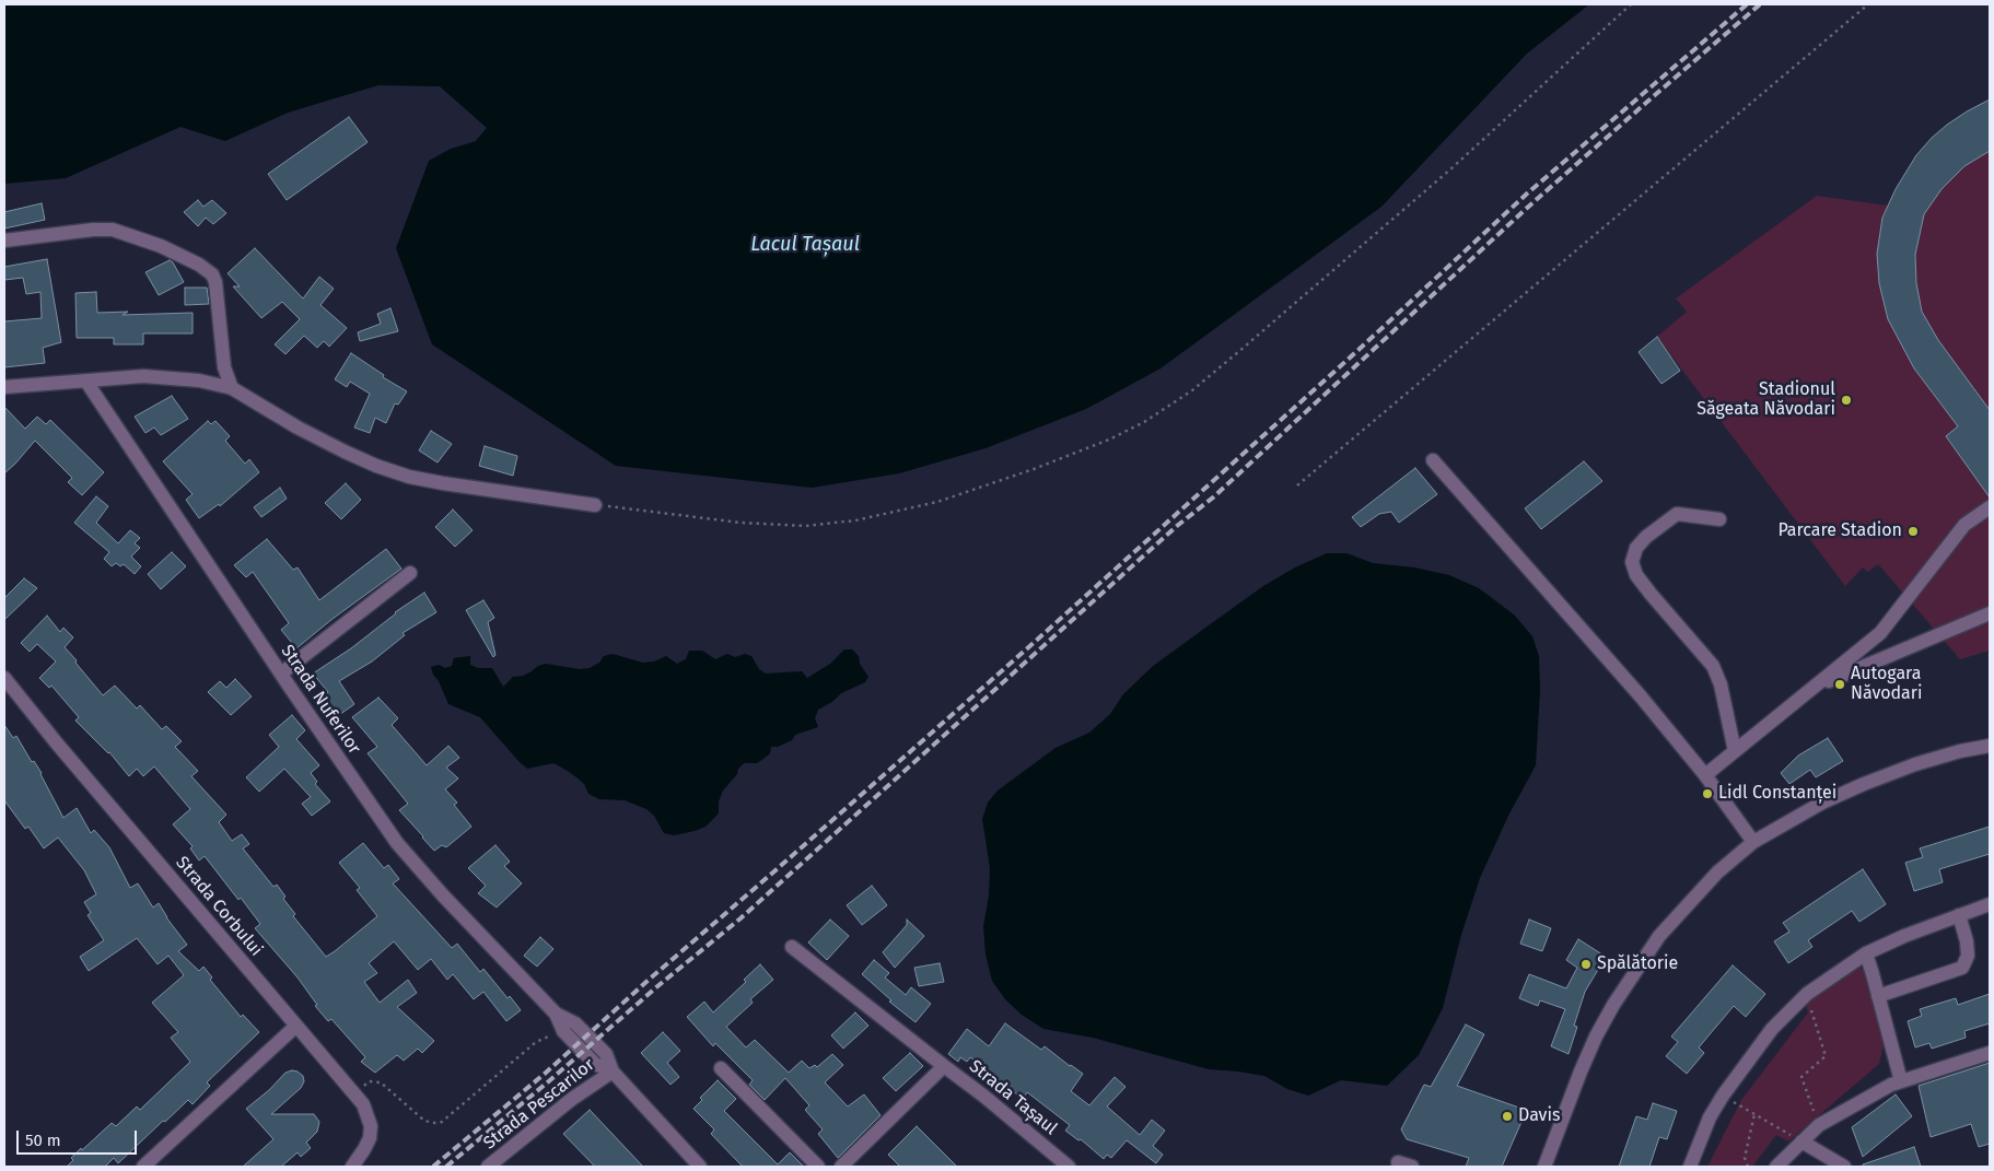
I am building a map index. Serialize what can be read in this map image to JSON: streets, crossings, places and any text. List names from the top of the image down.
{
  "streets": {
    "street": [
      "Strada Nuferilor",
      "Strada Corbului",
      "Strada Tașaul",
      "Strada Pescarilor"
    ]
  },
  "crossings": [
    ["Strada Nuferilor", "Strada Pescarilor"]
  ],
  "water": ["Lacul Tașaul"],
  "places": [
    "Stadionul Săgeata Năvodari",
    "Parcare Stadion",
    "Autogara Năvodari",
    "Lidl Constanței",
    "Spălătorie",
    "Davis"
  ],
  "scale_bar": "50 m"
}
